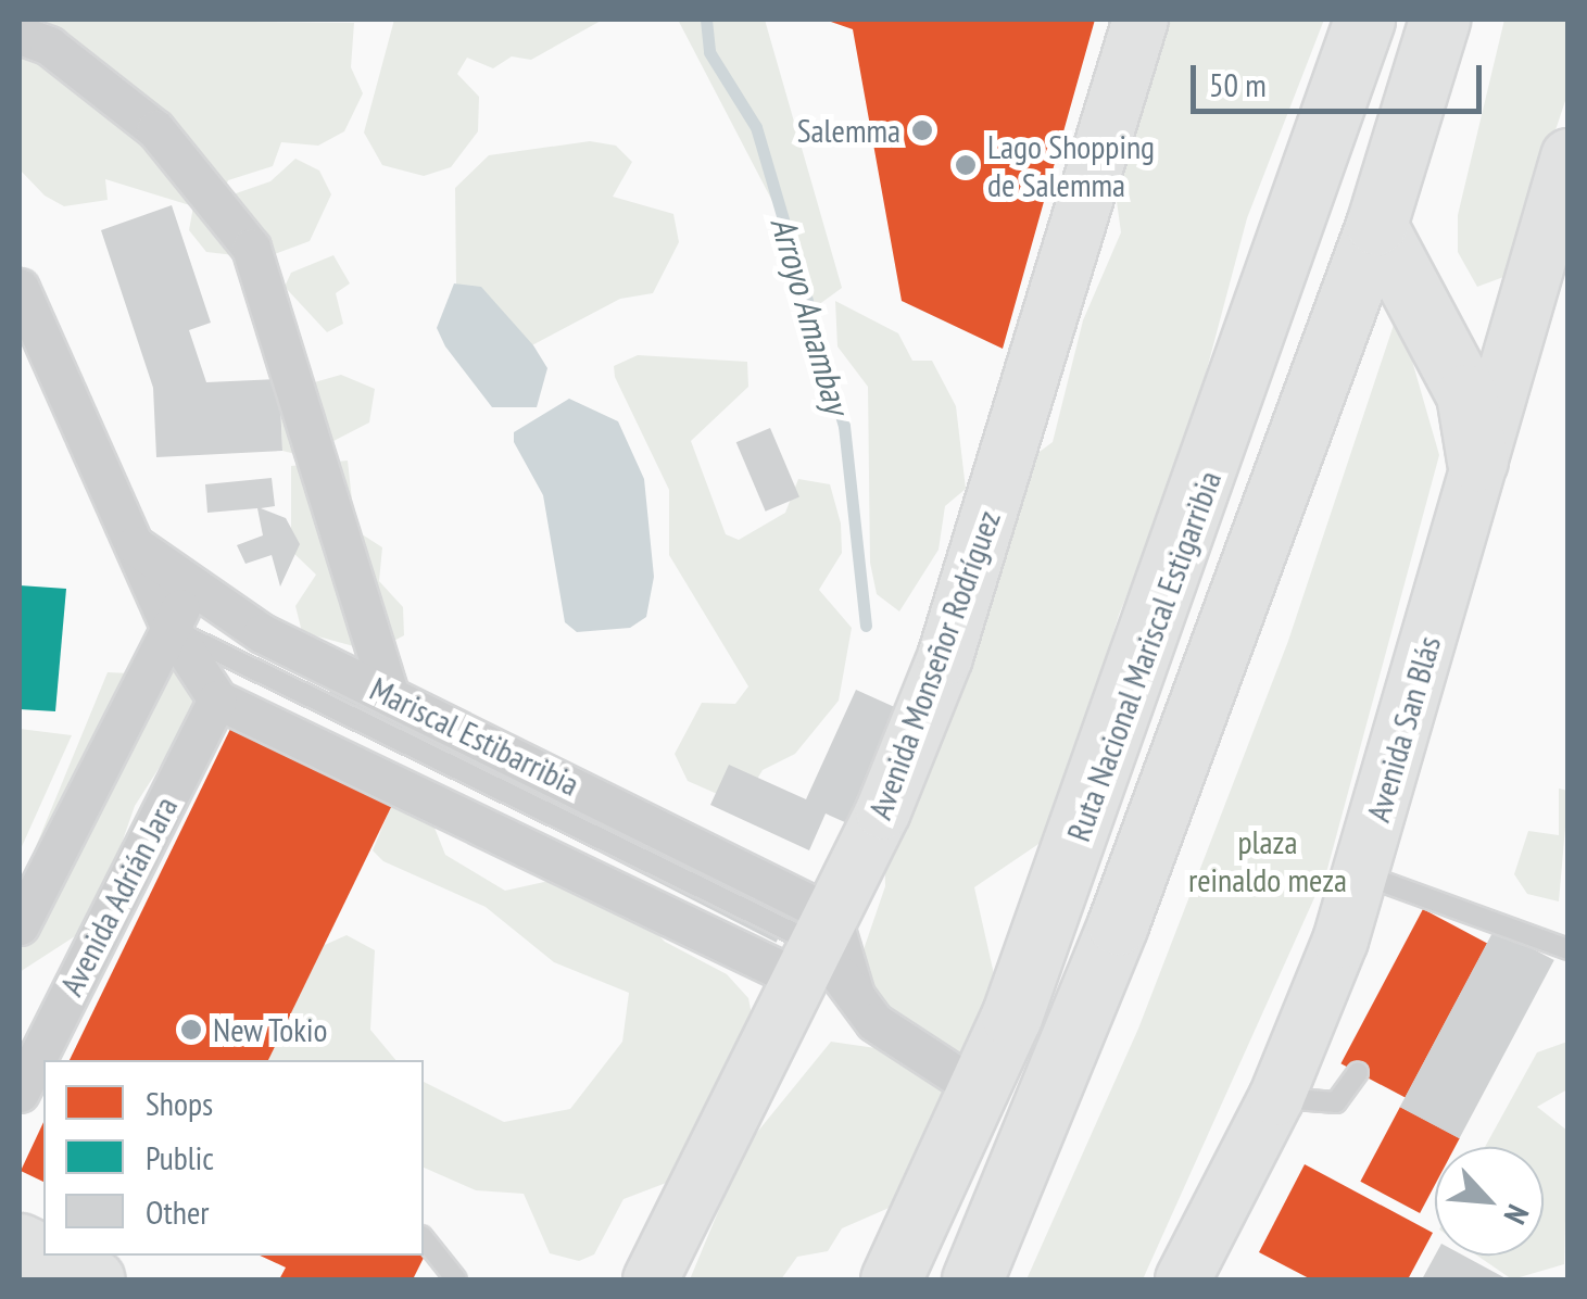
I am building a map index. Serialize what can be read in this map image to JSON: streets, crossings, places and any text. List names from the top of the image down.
{
  "streets": {
    "main road": ["Ruta Nacional Mariscal Estigarribia"],
    "street": [
      "Avenida Monseñor Rodríguez",
      "Avenida San Blás",
      "Mariscal Estibarribia",
      "Avenida Adrián Jara"
    ]
  },
  "crossings": [
    ["Avenida Monseñor Rodríguez", "Mariscal Estibarribia"],
    ["Mariscal Estibarribia", "Avenida Adrián Jara"]
  ],
  "water": ["Arroyo Amambay"],
  "parks": ["plaza reinaldo meza"],
  "places": ["Salemma", "Lago Shopping de Salemma", "New Tokio"],
  "legend": ["Shops", "Public", "Other"],
  "scale_bar": "50 m",
  "north": "bottom right"
}
